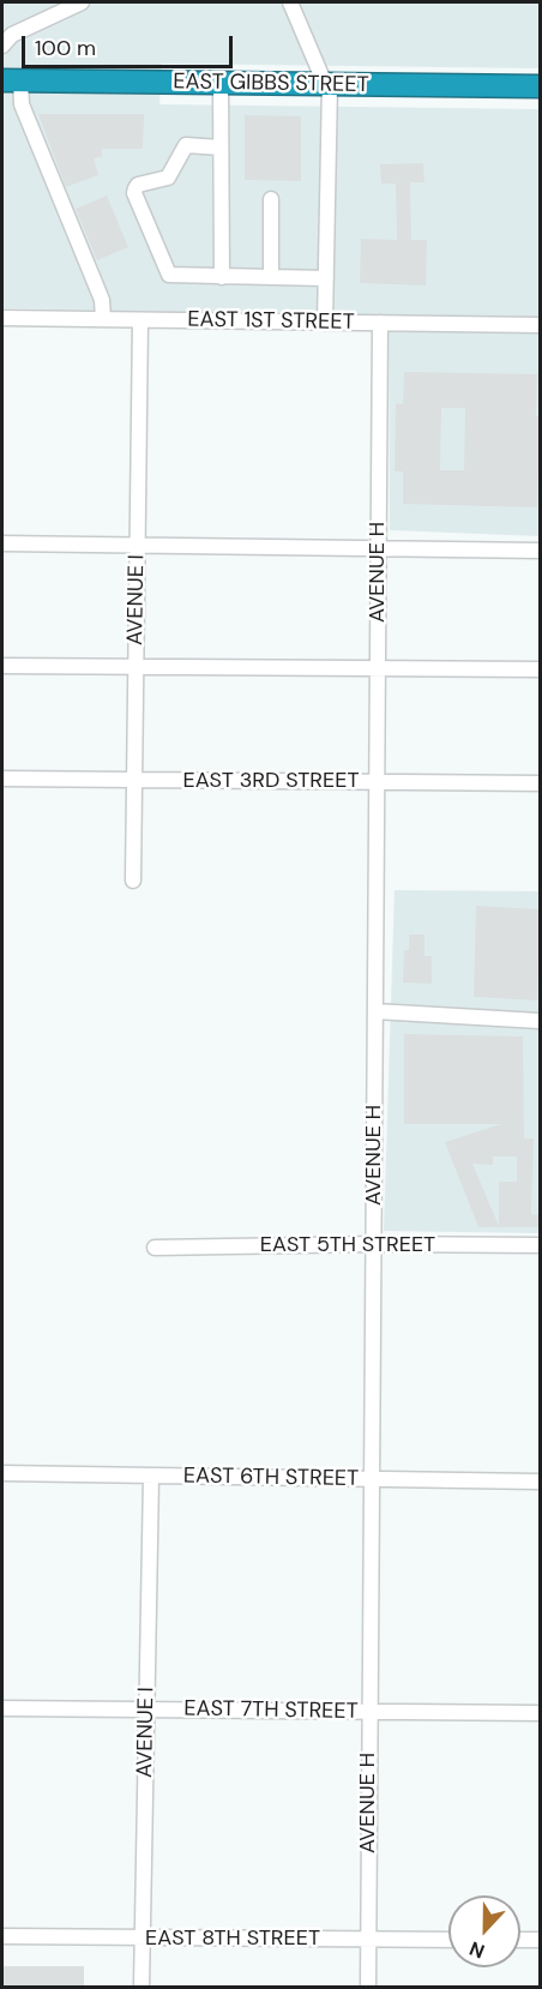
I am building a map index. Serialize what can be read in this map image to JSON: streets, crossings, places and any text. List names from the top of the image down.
{
  "streets": {
    "highway": ["EAST GIBBS STREET"],
    "street": [
      "EAST 1ST STREET",
      "AVENUE H",
      "AVENUE I",
      "EAST 3RD STREET",
      "EAST 5TH STREET",
      "EAST 6TH STREET",
      "EAST 7TH STREET",
      "EAST 8TH STREET"
    ]
  },
  "crossings": [
    ["EAST 1ST STREET", "AVENUE H"],
    ["EAST 1ST STREET", "AVENUE I"],
    ["AVENUE H", "EAST 3RD STREET"],
    ["AVENUE H", "EAST 5TH STREET"],
    ["AVENUE H", "EAST 6TH STREET"],
    ["AVENUE H", "EAST 7TH STREET"],
    ["AVENUE H", "EAST 8TH STREET"],
    ["AVENUE I", "EAST 3RD STREET"],
    ["AVENUE I", "EAST 6TH STREET"],
    ["AVENUE I", "EAST 7TH STREET"],
    ["AVENUE I", "EAST 8TH STREET"]
  ],
  "scale_bar": "100 m",
  "north": "bottom"
}
